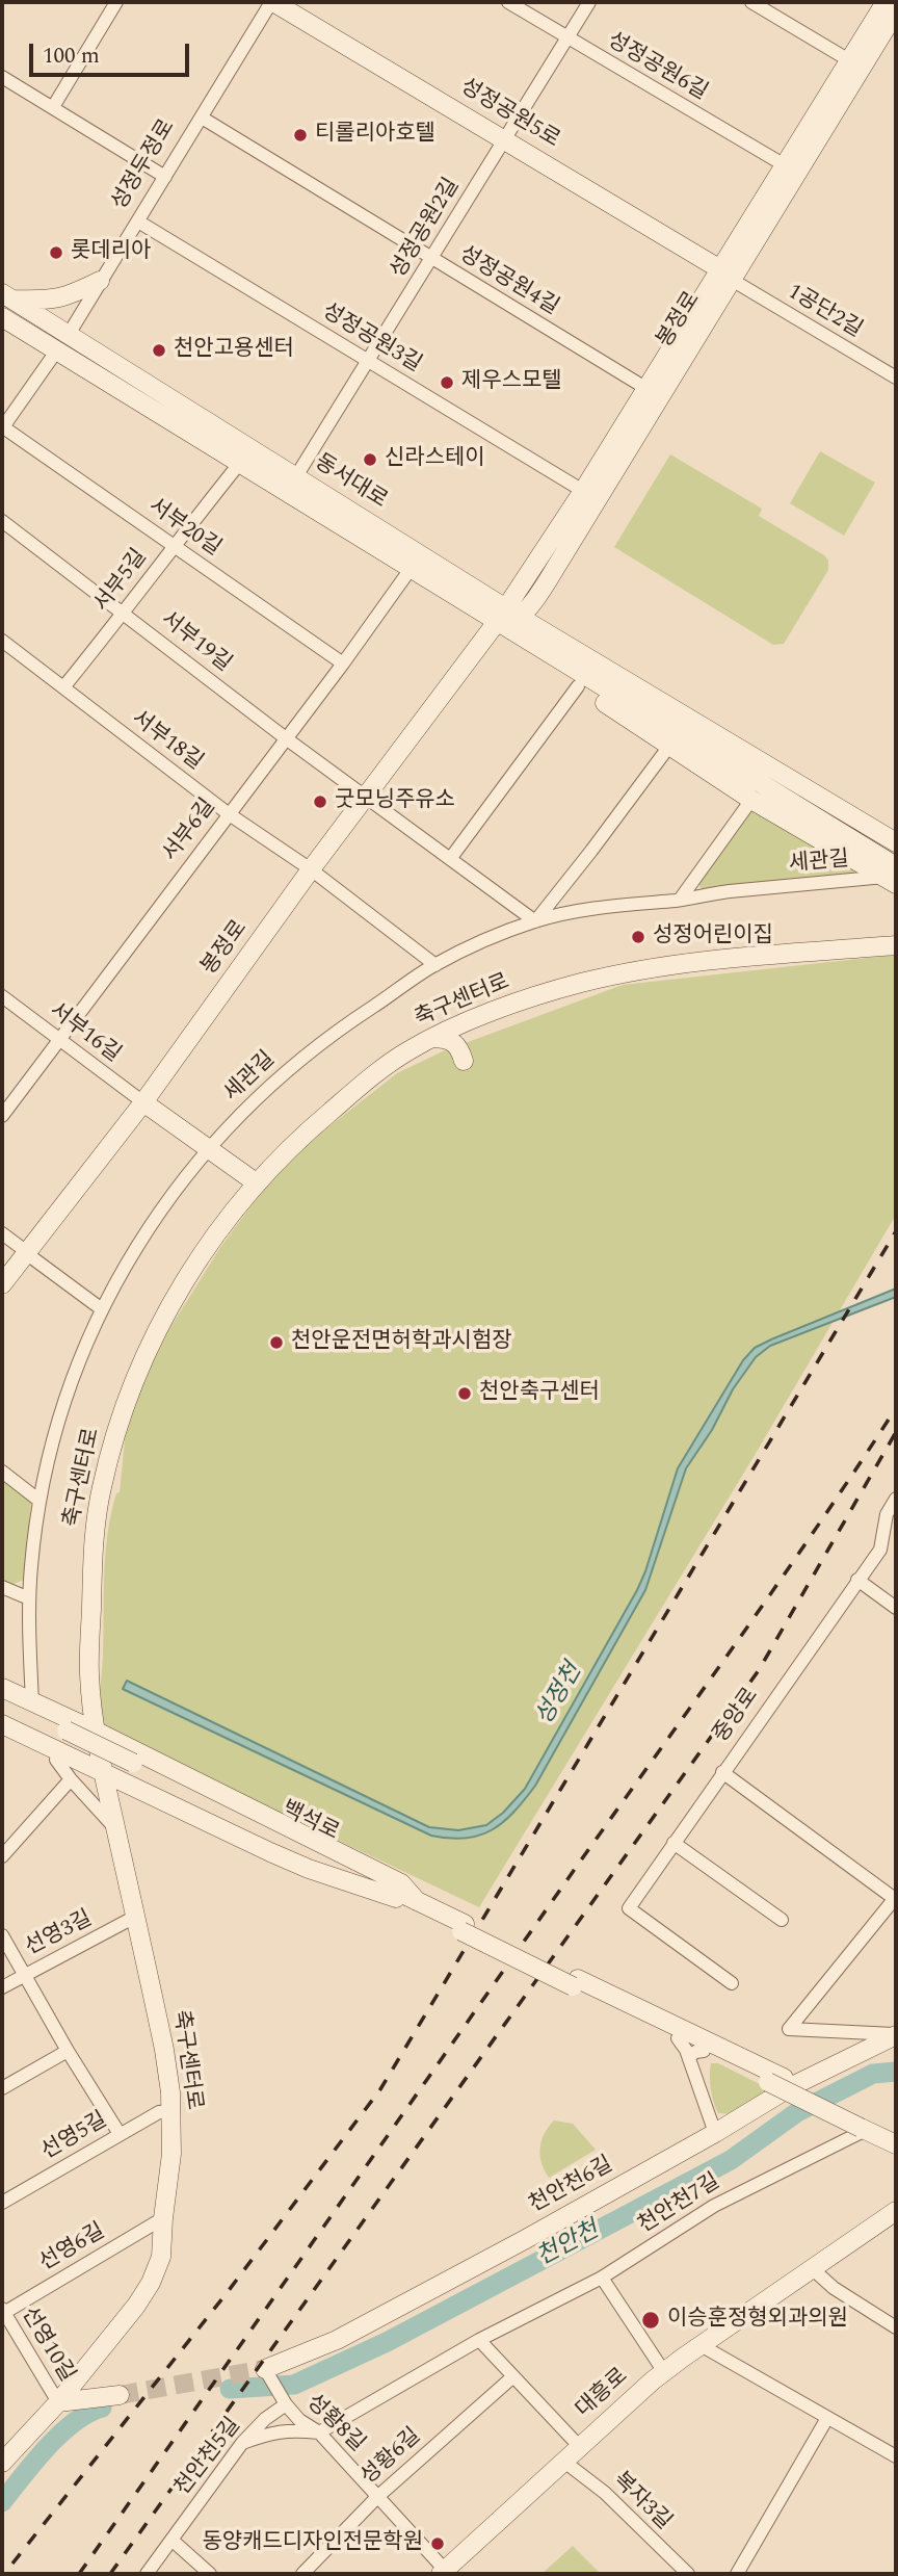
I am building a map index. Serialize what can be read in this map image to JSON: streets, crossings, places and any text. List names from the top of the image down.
{
  "streets": {
    "street": [
      "성정공원6길",
      "성정공원5로",
      "성정두정로",
      "성정공원2길",
      "성정공원4길",
      "1공단2길",
      "봉정로",
      "성정공원3길",
      "동서대로",
      "서부20길",
      "서부5길",
      "서부19길",
      "서부18길",
      "서부6길",
      "세관길",
      "축구센터로",
      "서부16길",
      "중앙로",
      "백석로",
      "선영3길",
      "선영5길",
      "천안천6길",
      "천안천7길",
      "선영6길",
      "선영10길",
      "대흥로",
      "성황8길",
      "천안천5길",
      "성황6길",
      "복자3길"
    ]
  },
  "crossings": [
    ["성정공원6길", "성정공원2길"],
    ["성정공원6길", "봉정로"],
    ["성정공원5로", "성정두정로"],
    ["성정공원5로", "성정공원2길"],
    ["성정공원5로", "1공단2길"],
    ["성정공원5로", "봉정로"],
    ["성정두정로", "성정공원4길"],
    ["성정두정로", "성정공원3길"],
    ["성정두정로", "동서대로"],
    ["성정두정로", "서부20길"],
    ["성정공원2길", "성정공원4길"],
    ["성정공원2길", "성정공원3길"],
    ["성정공원2길", "동서대로"],
    ["성정공원4길", "봉정로"],
    ["1공단2길", "봉정로"],
    ["봉정로", "성정공원3길"],
    ["봉정로", "동서대로"],
    ["봉정로", "서부19길"],
    ["봉정로", "서부18길"],
    ["봉정로", "서부16길"],
    ["동서대로", "서부5길"],
    ["동서대로", "서부6길"],
    ["서부20길", "서부5길"],
    ["서부20길", "서부6길"],
    ["서부5길", "서부19길"],
    ["서부5길", "서부18길"],
    ["서부19길", "서부6길"],
    ["서부19길", "세관길"],
    ["서부18길", "서부6길"],
    ["서부18길", "세관길"],
    ["서부6길", "서부16길"],
    ["축구센터로", "선영3길"],
    ["축구센터로", "선영5길"],
    ["축구센터로", "선영6길"],
    ["축구센터로", "선영10길"],
    ["중앙로", "천안천6길"],
    ["천안천7길", "성황8길"],
    ["선영6길", "선영10길"],
    ["대흥로", "성황8길"],
    ["대흥로", "복자3길"],
    ["성황8길", "천안천5길"],
    ["성황8길", "성황6길"]
  ],
  "water": ["성정천", "천안천"],
  "places": [
    "티롤리아호텔",
    "롯데리아",
    "천안고용센터",
    "제우스모텔",
    "신라스테이",
    "굿모닝주유소",
    "성정어린이집",
    "천안운전면허학과시험장",
    "천안축구센터",
    "이승훈정형외과의원",
    "동양캐드디자인전문학원"
  ],
  "scale_bar": "100 m"
}
